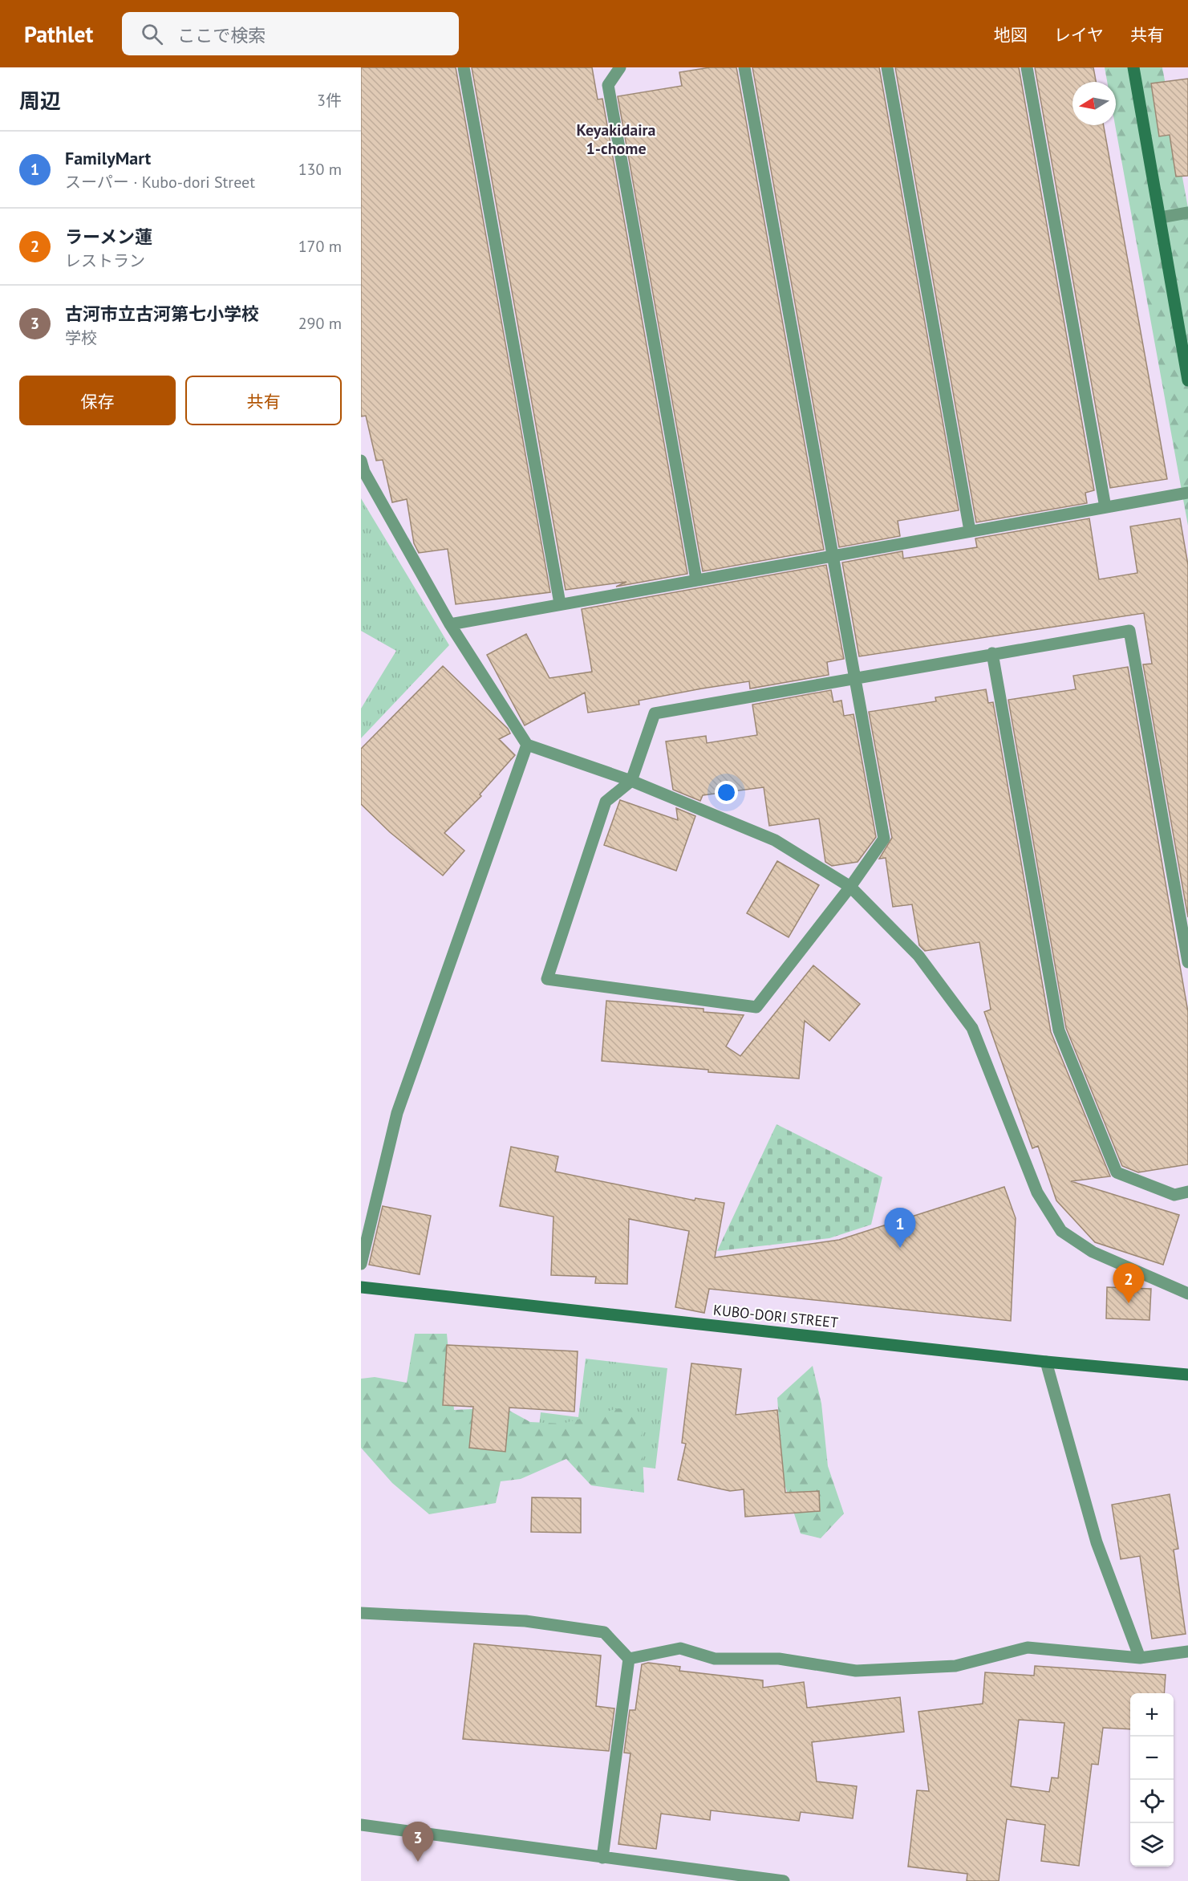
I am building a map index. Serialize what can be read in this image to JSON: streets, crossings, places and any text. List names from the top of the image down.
{
  "streets": {
    "street": ["KUBO-DORI STREET"]
  },
  "districts": ["Keyakidaira 1-chome"],
  "north": "left",
  "page": {
    "header": "Pathlet",
    "search": "ここで検索",
    "nav": ["地図", "レイヤ", "共有"],
    "heading": ["周辺", "3件"],
    "list": [
      {
        "mark": "1",
        "name": "FamilyMart",
        "note": "スーパー · Kubo-dori Street",
        "value": "130 m"
      },
      {
        "mark": "2",
        "name": "ラーメン蓮",
        "note": "レストラン",
        "value": "170 m"
      },
      {
        "mark": "3",
        "name": "古河市立古河第七小学校",
        "note": "学校",
        "value": "290 m"
      }
    ],
    "buttons": ["保存", "共有"],
    "pins": ["1", "2", "3"],
    "map_buttons": ["+", "−"]
  }
}
